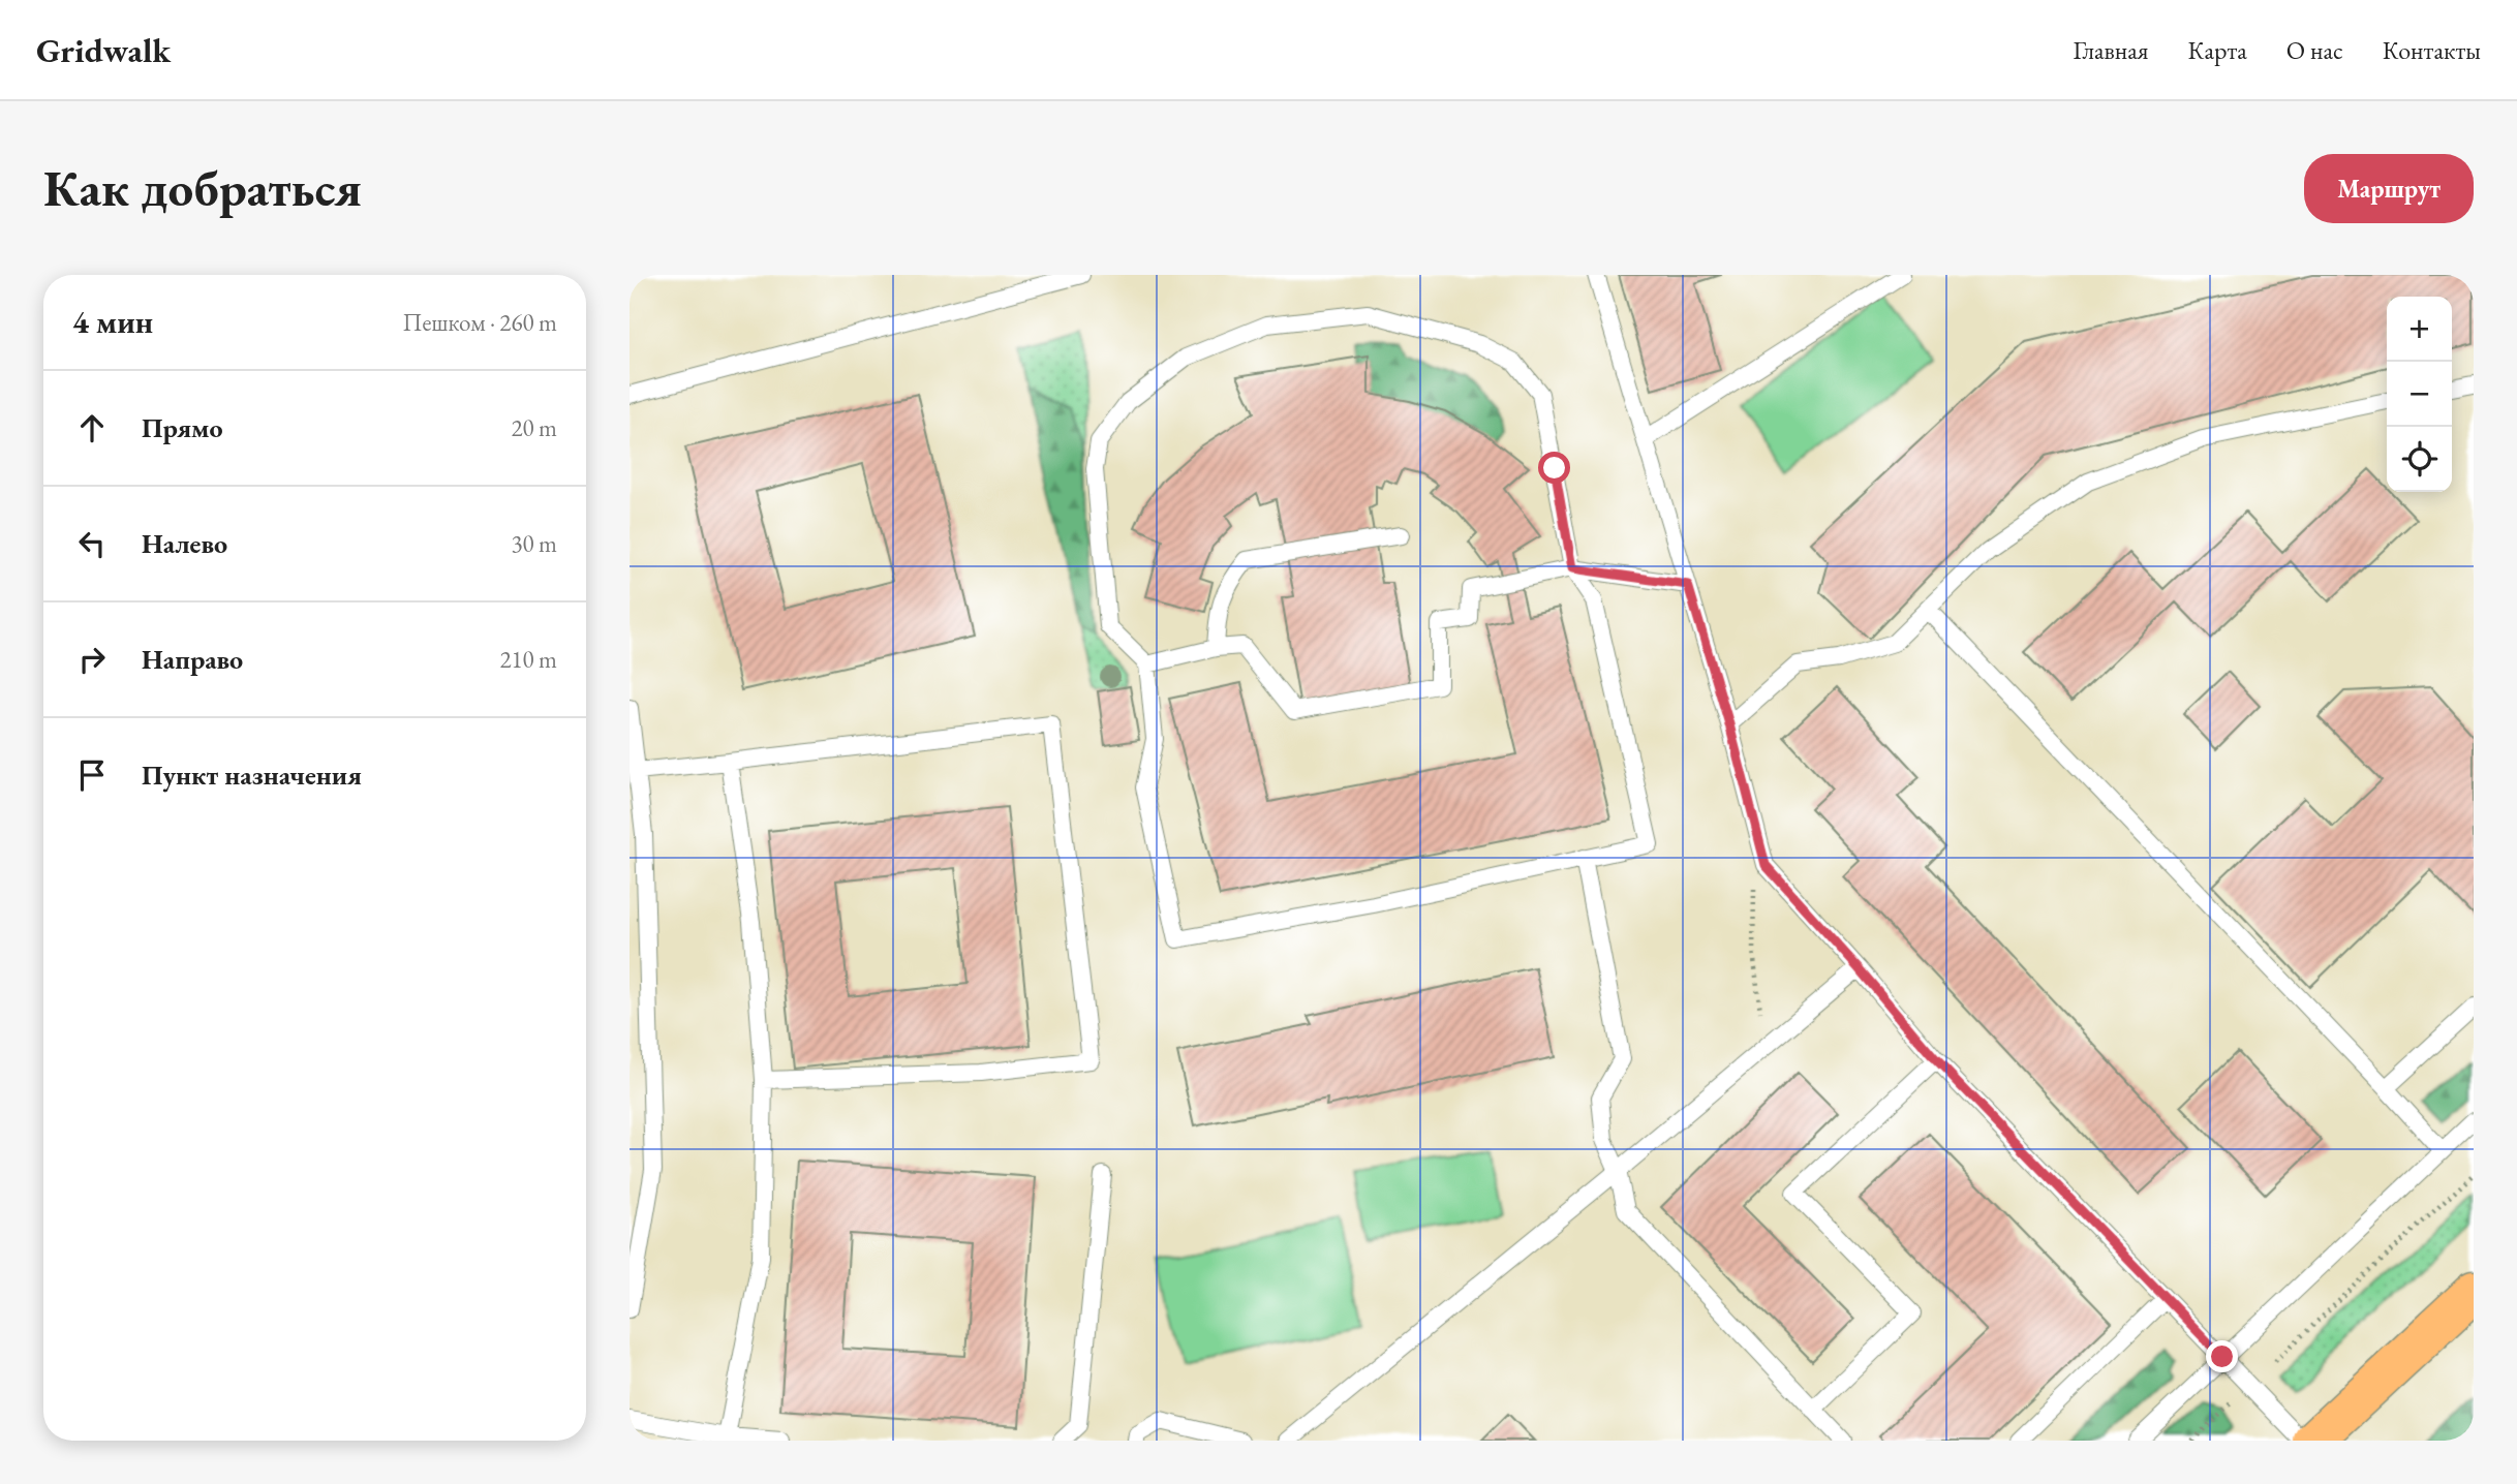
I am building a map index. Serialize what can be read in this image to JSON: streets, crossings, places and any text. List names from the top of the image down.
{
  "page": {
    "header": "Gridwalk",
    "nav": [
      "Главная",
      "Карта",
      "О нас",
      "Контакты"
    ],
    "buttons": "Маршрут",
    "title": "Как добраться",
    "heading": ["4 мин", "Пешком · 260 m"],
    "map_buttons": ["+", "−"],
    "list": [
      ["Прямо", "20 m"],
      ["Налево", "30 m"],
      ["Направо", "210 m"],
      "Пункт назначения"
    ]
  }
}
